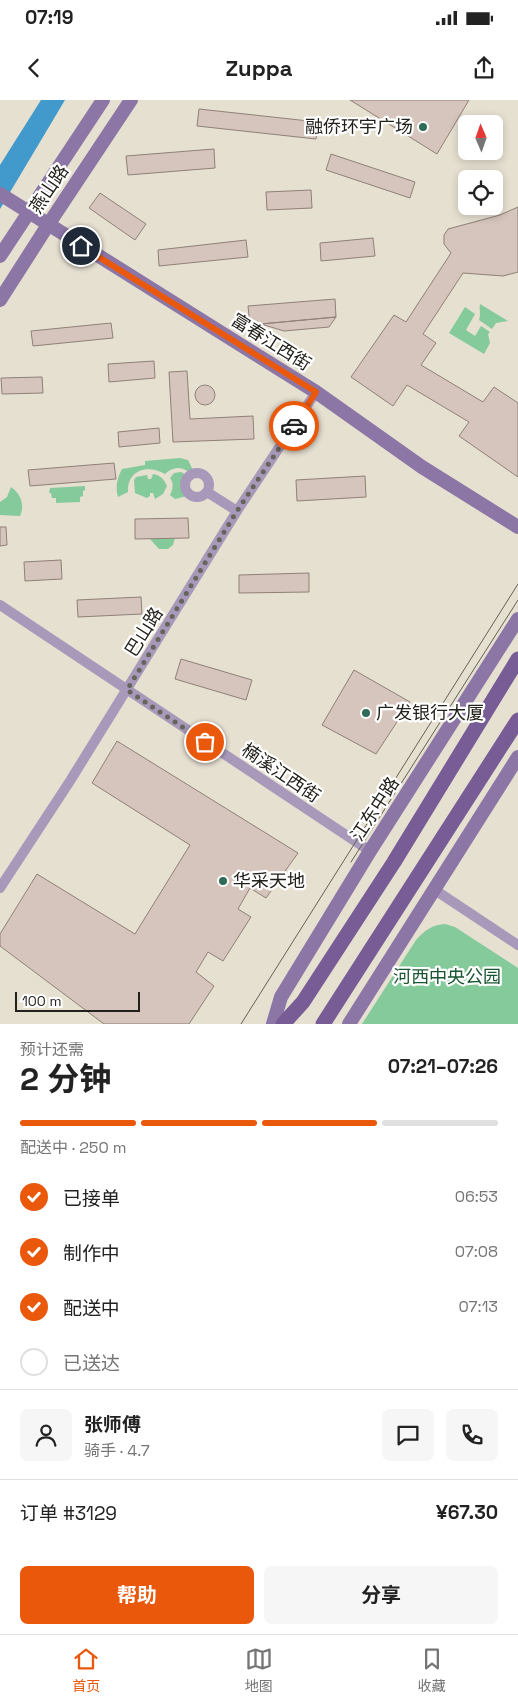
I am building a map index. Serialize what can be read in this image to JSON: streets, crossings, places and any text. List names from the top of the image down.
{
  "streets": {
    "street": [
      "燕山路",
      "富春江西街",
      "巴山路",
      "楠溪江西街",
      "江东中路"
    ]
  },
  "crossings": [
    ["燕山路", "富春江西街"],
    ["富春江西街", "巴山路"],
    ["巴山路", "楠溪江西街"],
    ["楠溪江西街", "江东中路"]
  ],
  "parks": ["河西中央公园"],
  "places": ["融侨环宇广场", "广发银行大厦", "华采天地"],
  "scale_bar": "100 m",
  "north": "top",
  "page": {
    "status": "07:19",
    "header": "Zuppa",
    "scale": "100 m",
    "heading": ["2 分钟", "预计还需", "07:21–07:26"],
    "panel": [
      "张师傅",
      "骑手 · 4.7",
      "订单 #3129",
      "¥67.30"
    ],
    "bar": "配送中 · 250 m",
    "list": [
      ["已接单", "06:53"],
      ["制作中", "07:08"],
      ["配送中", "07:13"],
      "已送达"
    ],
    "buttons": ["帮助", "分享"],
    "tabs": ["首页", "地图", "收藏"]
  }
}
